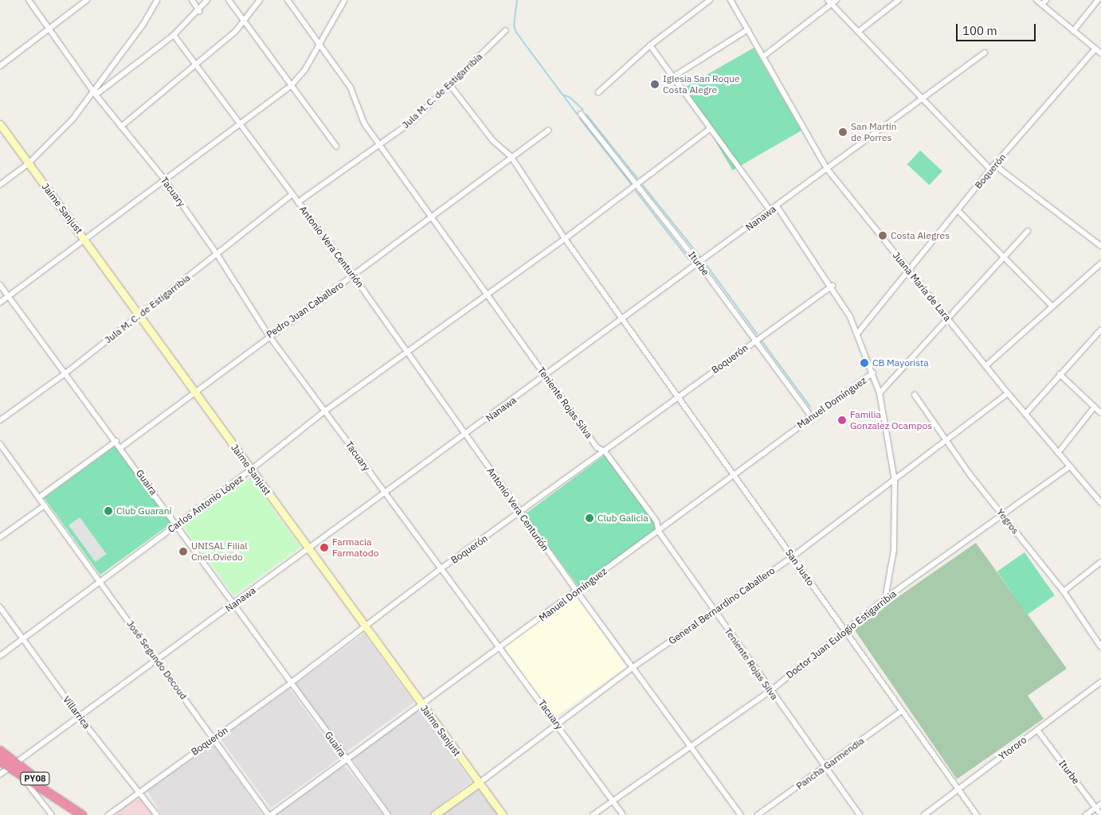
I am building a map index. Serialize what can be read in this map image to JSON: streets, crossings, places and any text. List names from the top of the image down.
{
  "streets": {
    "highway": ["PY08"],
    "main road": ["Jaime Sanjust", "General Bernardino Caballero"],
    "street": [
      "Jula M. C. de Estigarribia",
      "Boquerón",
      "Tacuary",
      "Nanawa",
      "Antonio Vera Centurión",
      "Iturbe",
      "Juana María de Lara",
      "Pedro Juan Caballero",
      "Teniente Rojas Silva",
      "Manuel Domínguez",
      "Guaira",
      "Carlos Antonio López",
      "Yegros",
      "San Justo",
      "Doctor Juan Eulogio Estigarribia",
      "José Segundo Decoud",
      "Villarrica",
      "Ytororo",
      "Pancha Garmendia"
    ]
  },
  "crossings": [
    ["Jula M. C. de Estigarribia", "Tacuary"],
    ["Jula M. C. de Estigarribia", "Jaime Sanjust"],
    ["Jula M. C. de Estigarribia", "Antonio Vera Centurión"],
    ["Jula M. C. de Estigarribia", "Teniente Rojas Silva"],
    ["Jula M. C. de Estigarribia", "Guaira"],
    ["Jula M. C. de Estigarribia", "San Justo"],
    ["Boquerón", "Tacuary"],
    ["Boquerón", "Jaime Sanjust"],
    ["Boquerón", "Antonio Vera Centurión"],
    ["Boquerón", "Iturbe"],
    ["Boquerón", "Juana María de Lara"],
    ["Boquerón", "Teniente Rojas Silva"],
    ["Boquerón", "Guaira"],
    ["Boquerón", "San Justo"],
    ["Boquerón", "José Segundo Decoud"],
    ["Boquerón", "Villarrica"],
    ["Tacuary", "Nanawa"],
    ["Tacuary", "Pedro Juan Caballero"],
    ["Tacuary", "Manuel Domínguez"],
    ["Tacuary", "Carlos Antonio López"],
    ["Tacuary", "General Bernardino Caballero"],
    ["Tacuary", "Doctor Juan Eulogio Estigarribia"],
    ["Jaime Sanjust", "Nanawa"],
    ["Jaime Sanjust", "Pedro Juan Caballero"],
    ["Jaime Sanjust", "Manuel Domínguez"],
    ["Jaime Sanjust", "Carlos Antonio López"],
    ["Jaime Sanjust", "General Bernardino Caballero"],
    ["Nanawa", "Antonio Vera Centurión"],
    ["Nanawa", "Iturbe"],
    ["Nanawa", "Juana María de Lara"],
    ["Nanawa", "Teniente Rojas Silva"],
    ["Nanawa", "Guaira"],
    ["Nanawa", "San Justo"],
    ["Nanawa", "José Segundo Decoud"],
    ["Nanawa", "Villarrica"],
    ["Nanawa", "PY08"],
    ["Antonio Vera Centurión", "Pedro Juan Caballero"],
    ["Antonio Vera Centurión", "Manuel Domínguez"],
    ["Antonio Vera Centurión", "Carlos Antonio López"],
    ["Antonio Vera Centurión", "General Bernardino Caballero"],
    ["Antonio Vera Centurión", "Doctor Juan Eulogio Estigarribia"],
    ["Iturbe", "Manuel Domínguez"],
    ["Iturbe", "Carlos Antonio López"],
    ["Iturbe", "Ytororo"],
    ["Juana María de Lara", "Manuel Domínguez"],
    ["Juana María de Lara", "General Bernardino Caballero"],
    ["Juana María de Lara", "Doctor Juan Eulogio Estigarribia"],
    ["Pedro Juan Caballero", "Teniente Rojas Silva"],
    ["Pedro Juan Caballero", "Guaira"],
    ["Pedro Juan Caballero", "San Justo"],
    ["Teniente Rojas Silva", "Manuel Domínguez"],
    ["Teniente Rojas Silva", "Carlos Antonio López"],
    ["Teniente Rojas Silva", "General Bernardino Caballero"],
    ["Teniente Rojas Silva", "Doctor Juan Eulogio Estigarribia"],
    ["Teniente Rojas Silva", "Pancha Garmendia"],
    ["Manuel Domínguez", "Guaira"],
    ["Manuel Domínguez", "San Justo"],
    ["Manuel Domínguez", "José Segundo Decoud"],
    ["Guaira", "Carlos Antonio López"],
    ["Carlos Antonio López", "San Justo"],
    ["Carlos Antonio López", "José Segundo Decoud"],
    ["Carlos Antonio López", "Villarrica"],
    ["Yegros", "General Bernardino Caballero"],
    ["Yegros", "Doctor Juan Eulogio Estigarribia"],
    ["San Justo", "General Bernardino Caballero"],
    ["San Justo", "Doctor Juan Eulogio Estigarribia"],
    ["San Justo", "Ytororo"],
    ["San Justo", "Pancha Garmendia"]
  ],
  "places": [
    "Iglesia San Roque Costa Alegre",
    "San Martin de Porres",
    "Costa Alegres",
    "CB Mayorista",
    "Familia Gonzalez Ocampos",
    "Club Guaraní",
    "Club Galicia",
    "Farmacia Farmatodo",
    "UNISAL Filial Cnel.Oviedo"
  ],
  "scale_bar": "100 m"
}
